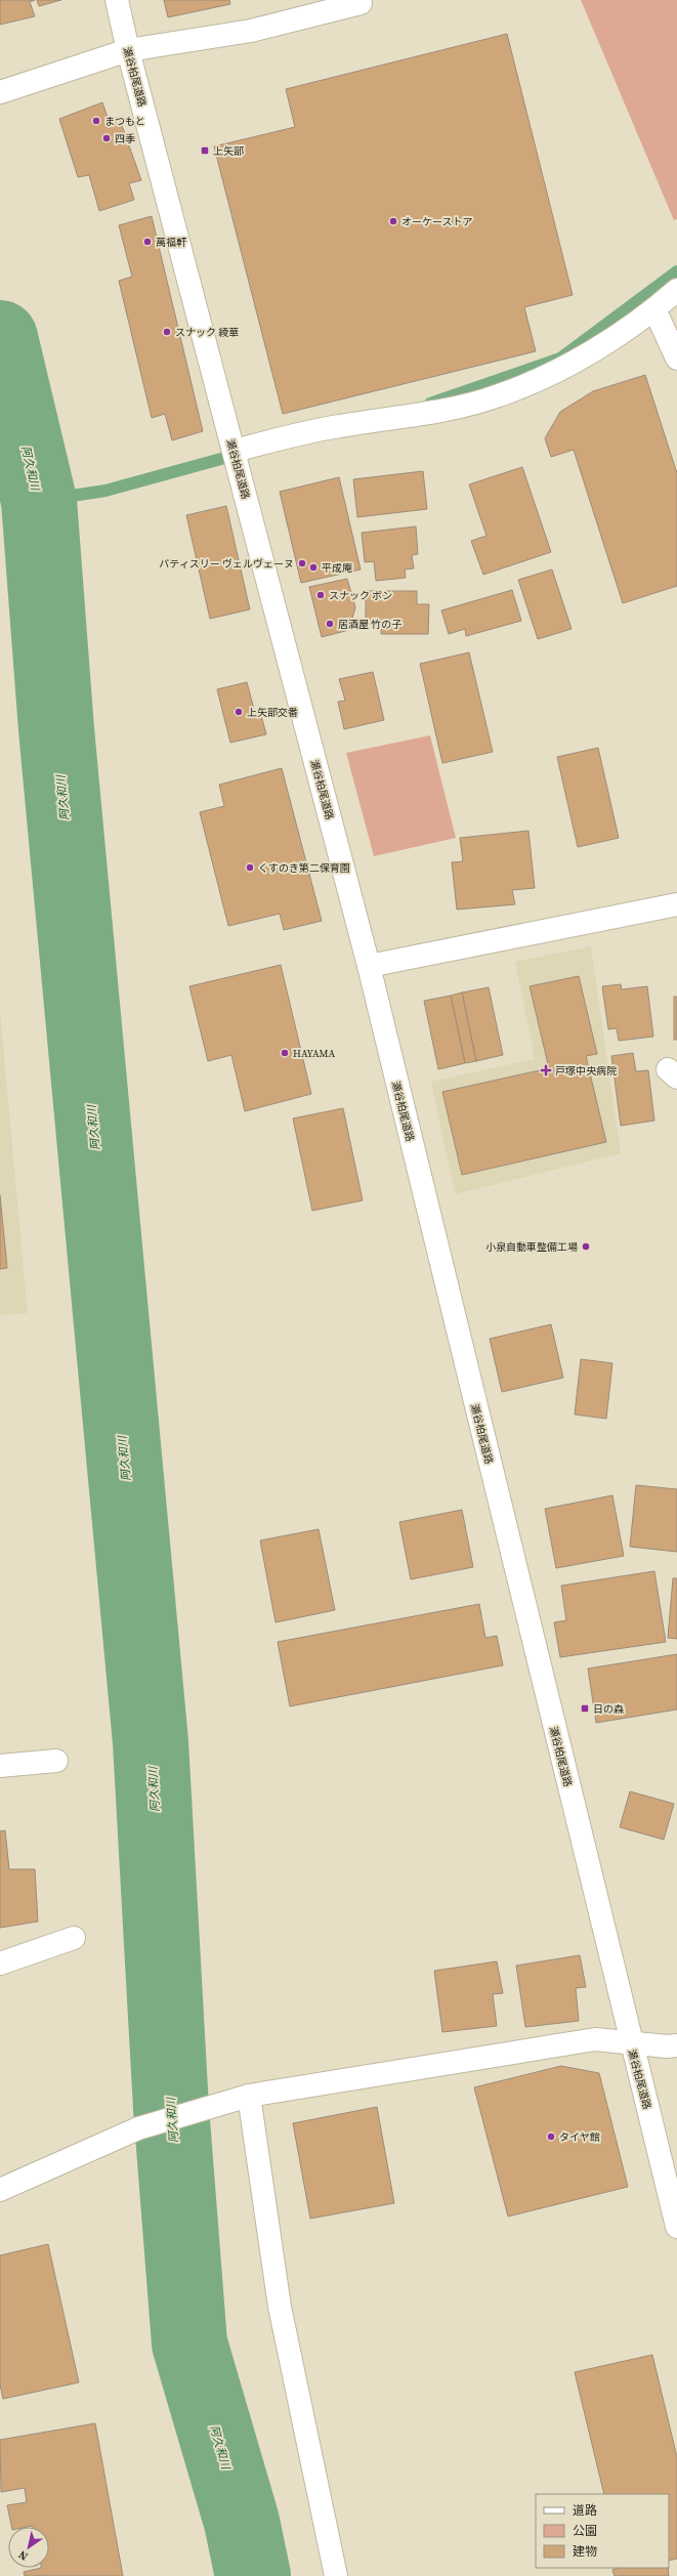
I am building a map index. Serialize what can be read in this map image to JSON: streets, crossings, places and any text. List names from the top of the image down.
{
  "streets": {
    "street": ["瀬谷柏尾道路"]
  },
  "water": ["阿久和川"],
  "places": {
    "other": [
      "まつもと",
      "四季",
      "オーケーストア",
      "萬福軒",
      "スナック 綾華",
      "パティスリー ヴェルヴェーヌ",
      "平成庵",
      "スナック ボン",
      "居酒屋 竹の子",
      "上矢部交番",
      "くすのき第二保育園",
      "HAYAMA",
      "小泉自動車整備工場",
      "タイヤ館"
    ],
    "transit": ["上矢部", "日の森"],
    "health": ["戸塚中央病院"]
  },
  "legend": ["道路", "公園", "建物"],
  "north": "bottom left"
}
